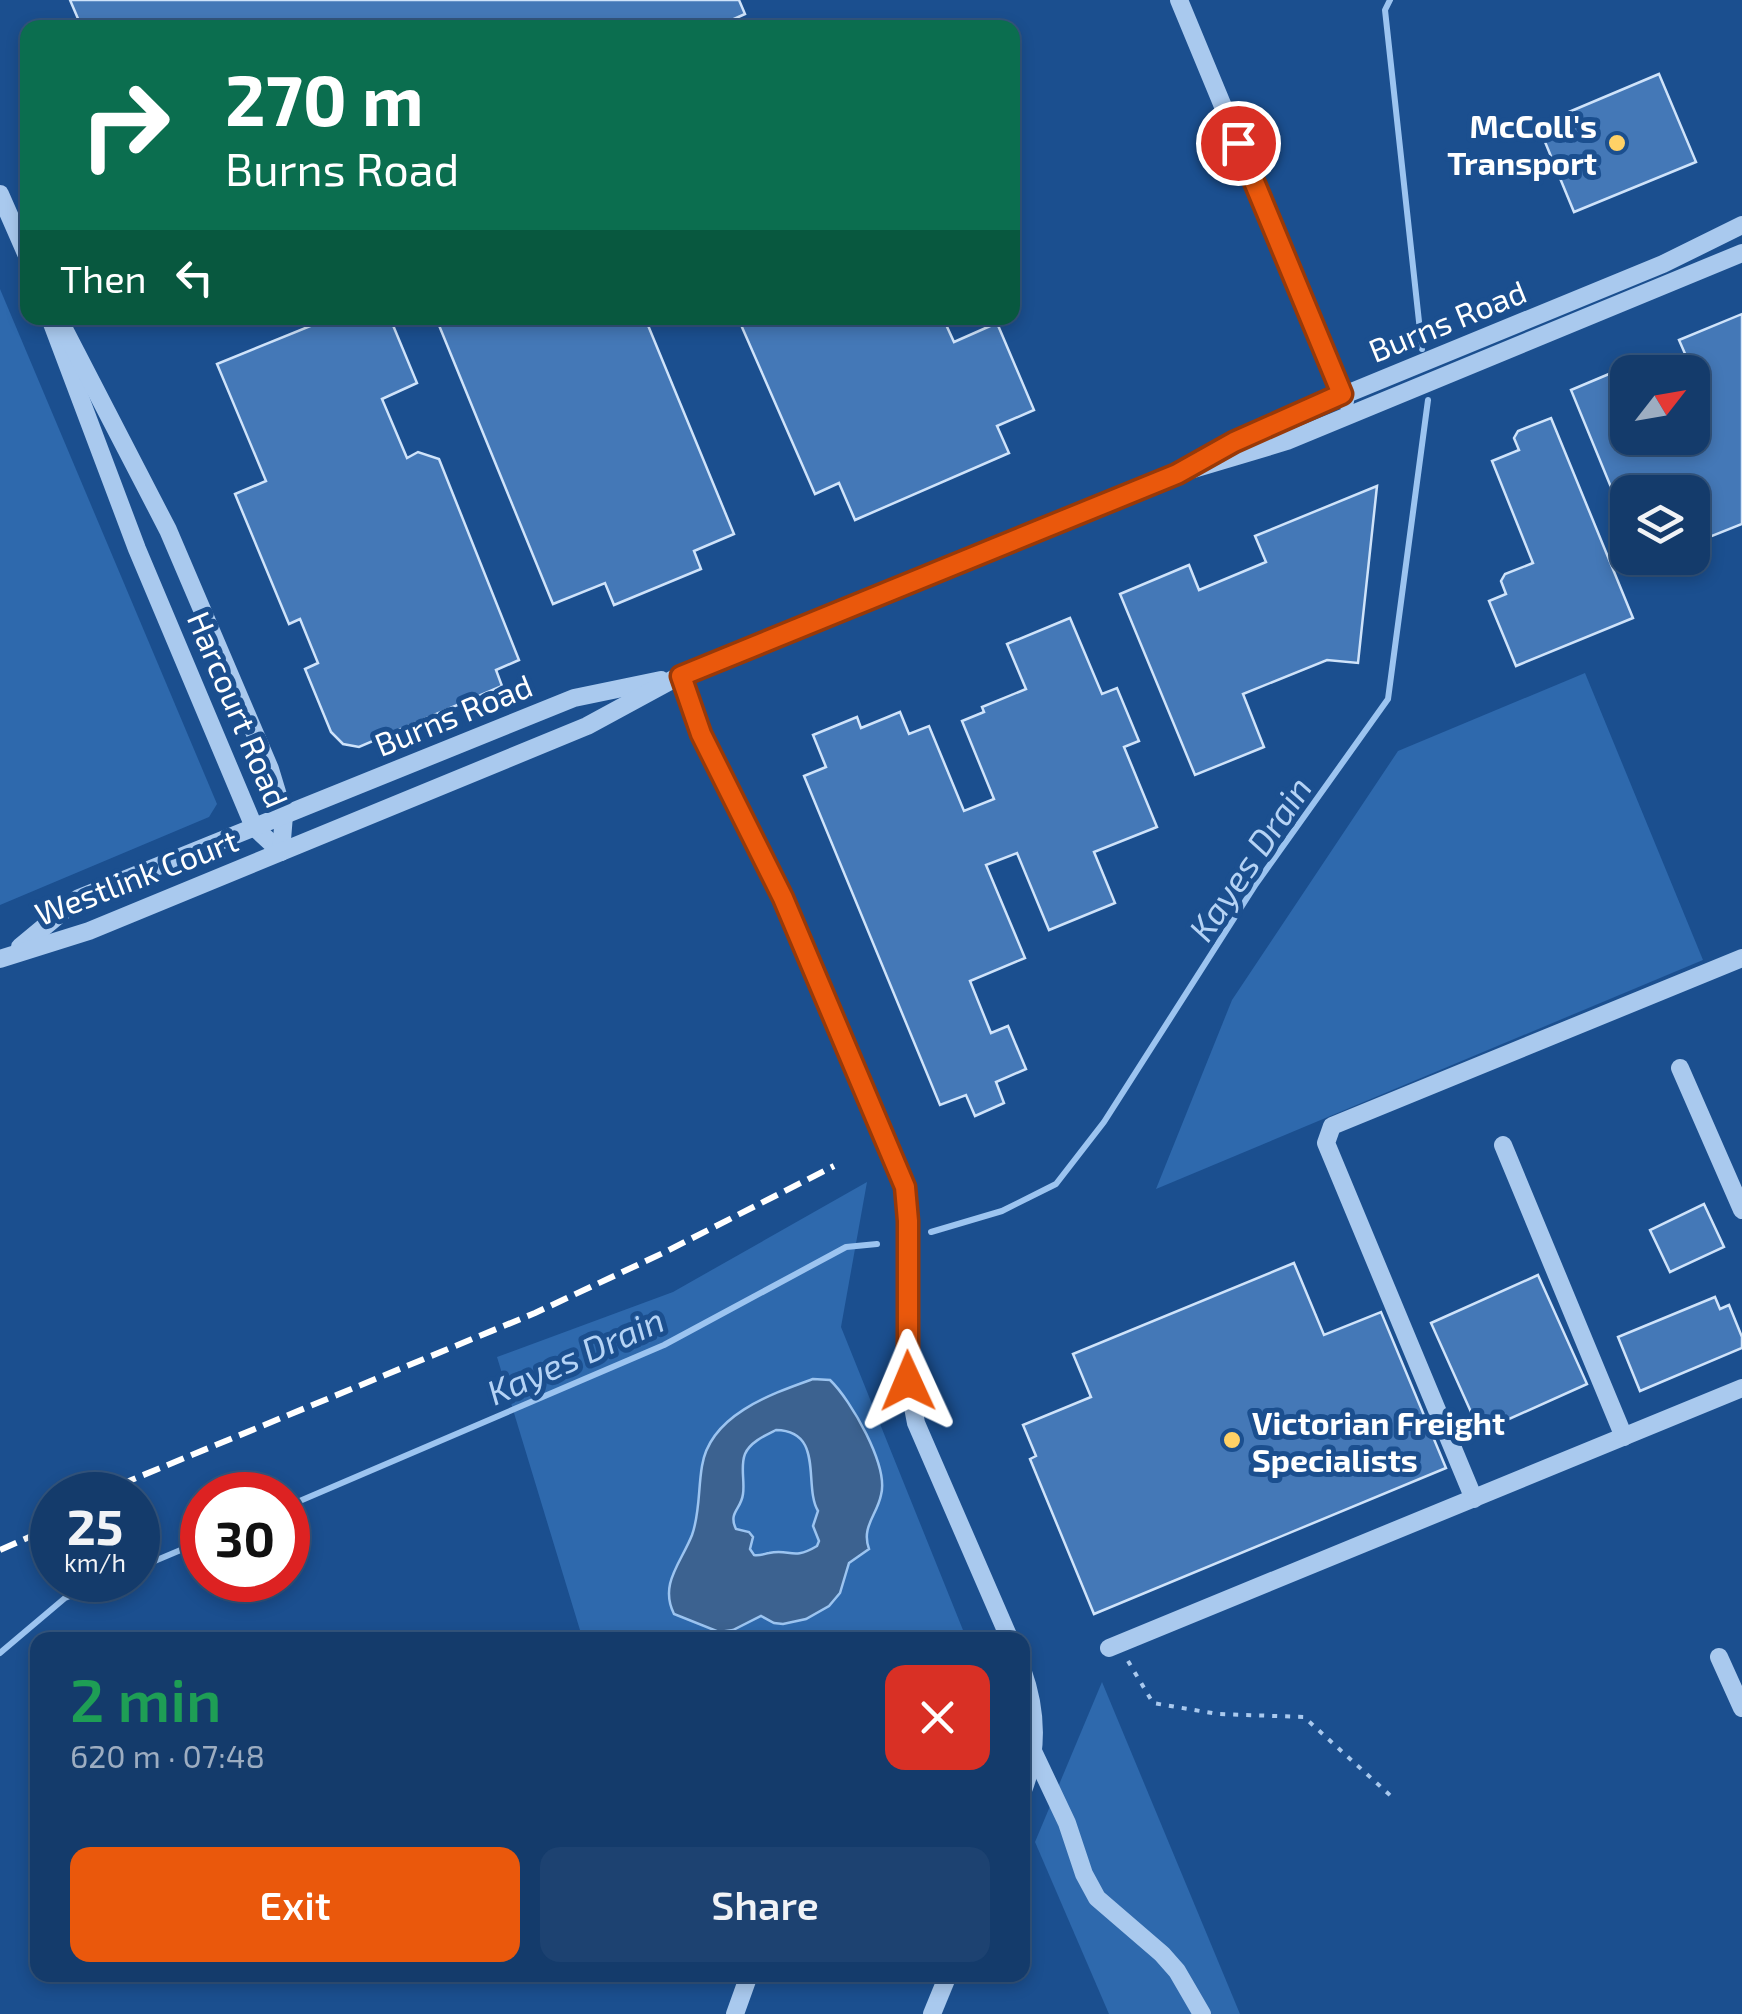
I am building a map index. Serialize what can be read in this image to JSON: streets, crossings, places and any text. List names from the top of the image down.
{
  "streets": {
    "street": ["Burns Road", "Harcourt Road", "Westlink Court"]
  },
  "crossings": [
    ["Burns Road", "Harcourt Road"],
    ["Burns Road", "Westlink Court"],
    ["Harcourt Road", "Westlink Court"]
  ],
  "water": ["Kayes Drain"],
  "places": ["McColl's Transport", "Victorian Freight Specialists"],
  "north": "top right",
  "page": {
    "turn": ["270 m", "Burns Road"],
    "then": "Then",
    "speed": "25 km/h",
    "limit": "30",
    "heading": ["2 min", "620 m · 07:48"],
    "buttons": ["Exit", "Share"]
  }
}
